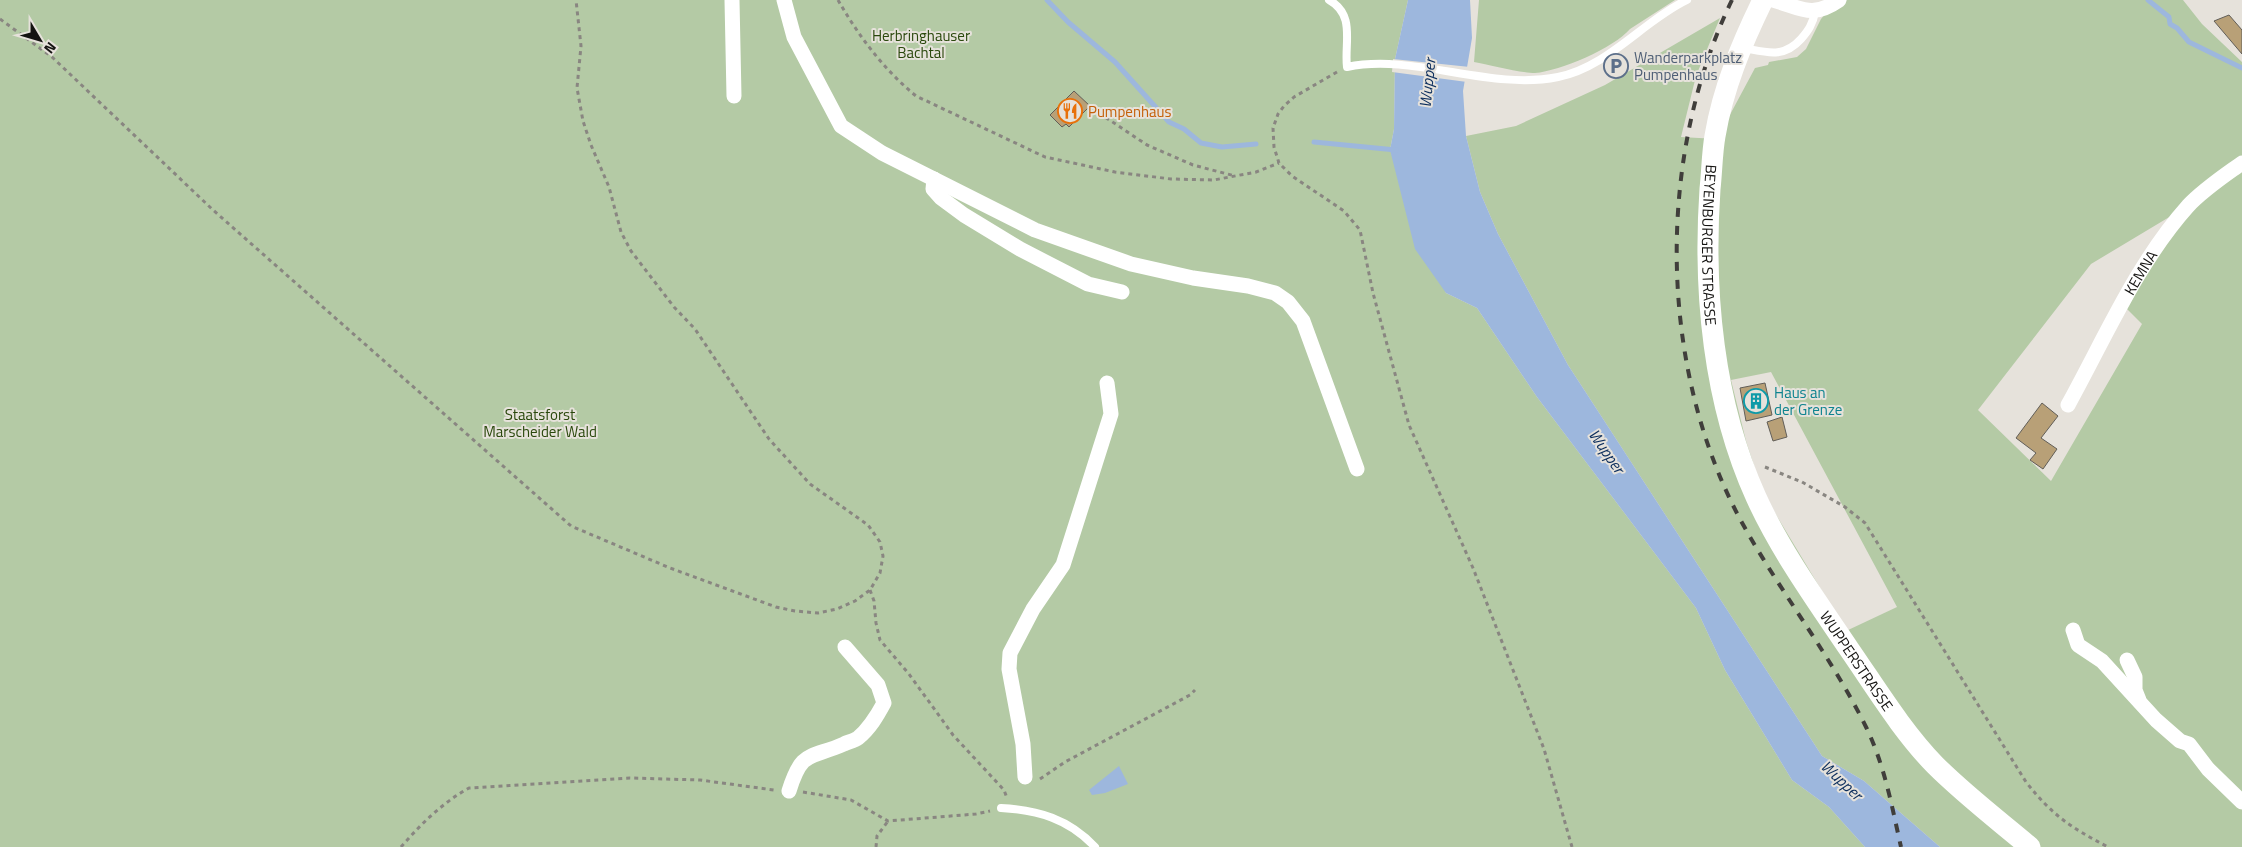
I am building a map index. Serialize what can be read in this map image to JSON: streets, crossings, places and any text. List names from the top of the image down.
{
  "streets": {
    "main road": ["BEYENBURGER STRASSE", "WUPPERSTRASSE"],
    "street": ["KEMNA"]
  },
  "crossings": [
    ["BEYENBURGER STRASSE", "WUPPERSTRASSE"]
  ],
  "water": ["Wupper"],
  "parks": ["Herbringhauser Bachtal", "Staatsforst Marscheider Wald"],
  "places": {
    "parking": ["Wanderparkplatz Pumpenhaus"],
    "restaurant": ["Pumpenhaus"],
    "building": ["Haus an der Grenze"]
  },
  "north": "bottom right"
}
